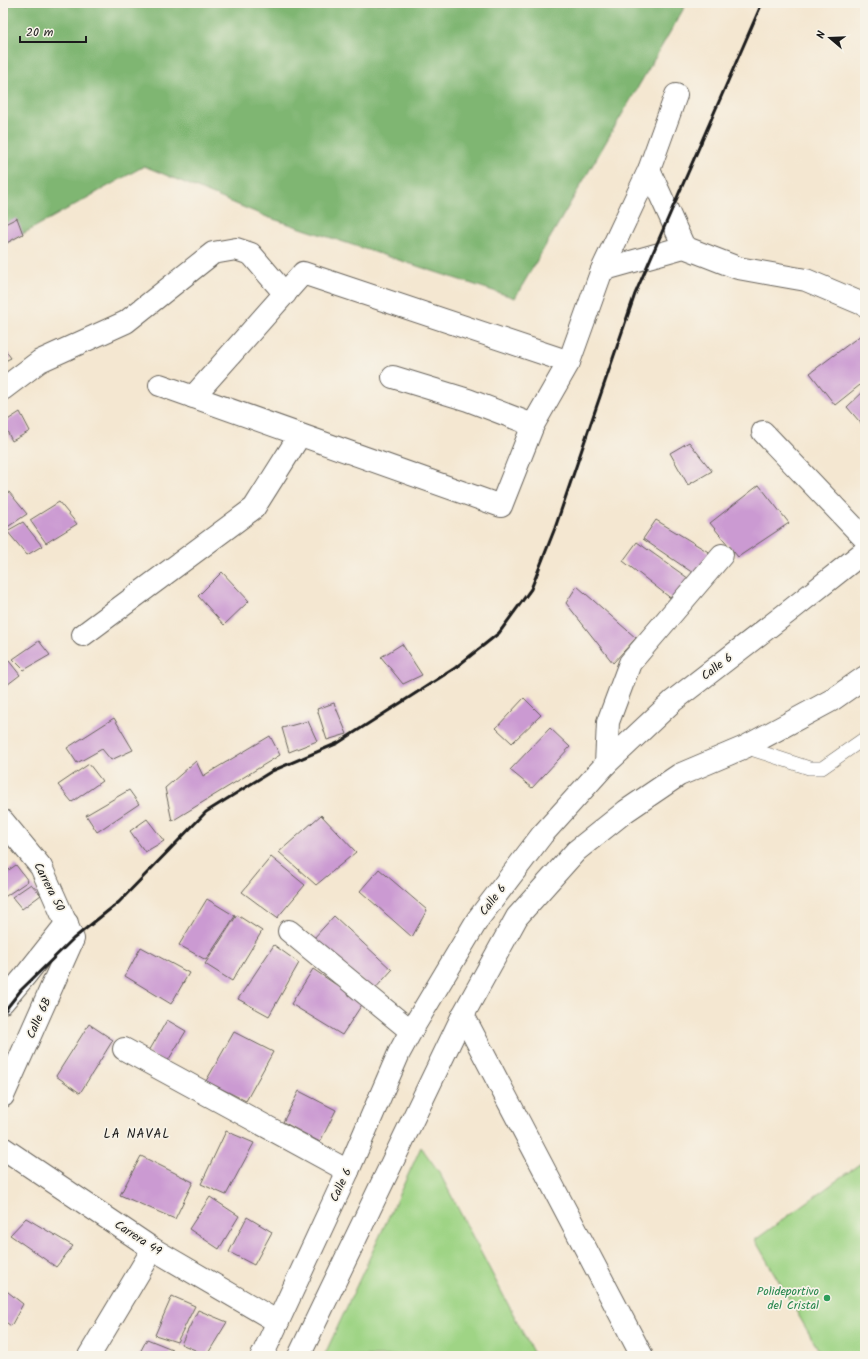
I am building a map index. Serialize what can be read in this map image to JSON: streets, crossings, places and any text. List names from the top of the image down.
{
  "streets": {
    "main road": [
      "Calle 6",
      "Carrera 50",
      "Calle 6B",
      "Carrera 49"
    ]
  },
  "crossings": [
    ["Calle 6", "Carrera 49"],
    ["Carrera 50", "Calle 6B"]
  ],
  "districts": ["LA NAVAL"],
  "places": ["Polideportivo del Cristal"],
  "scale_bar": "20 m",
  "north": "left"
}
